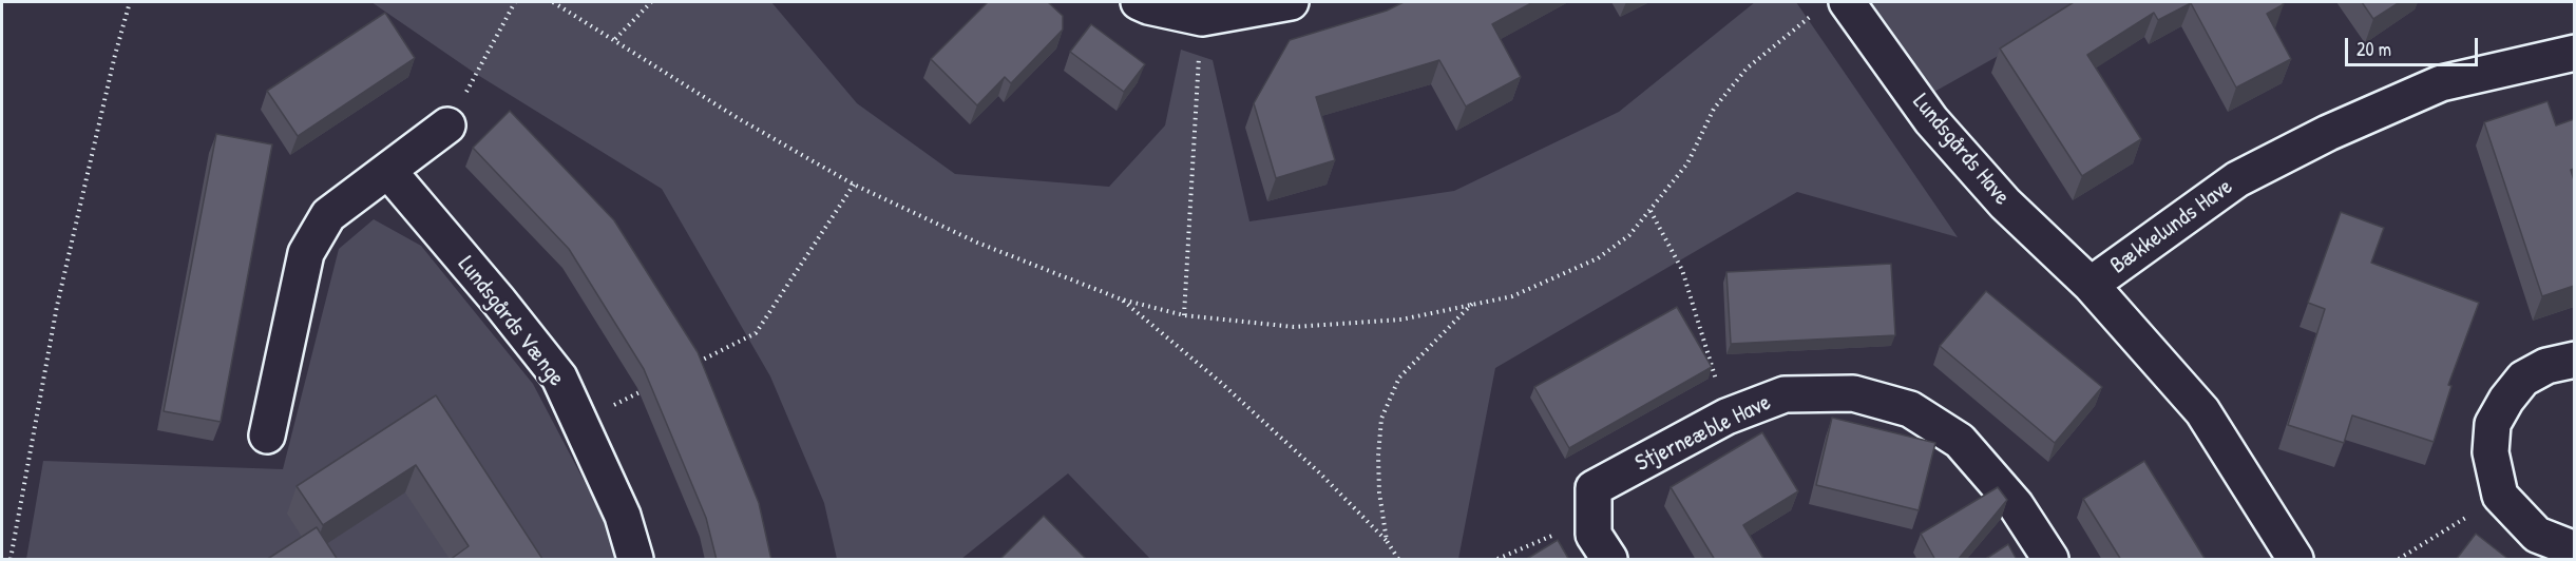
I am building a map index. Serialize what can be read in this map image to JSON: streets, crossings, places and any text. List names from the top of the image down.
{
  "streets": {
    "street": [
      "Lundsgårds Have",
      "Bækkelunds Have",
      "Lundsgårds Vænge",
      "Stjerneæble Have"
    ]
  },
  "crossings": [
    ["Lundsgårds Have", "Bækkelunds Have"]
  ],
  "scale_bar": "20 m"
}
